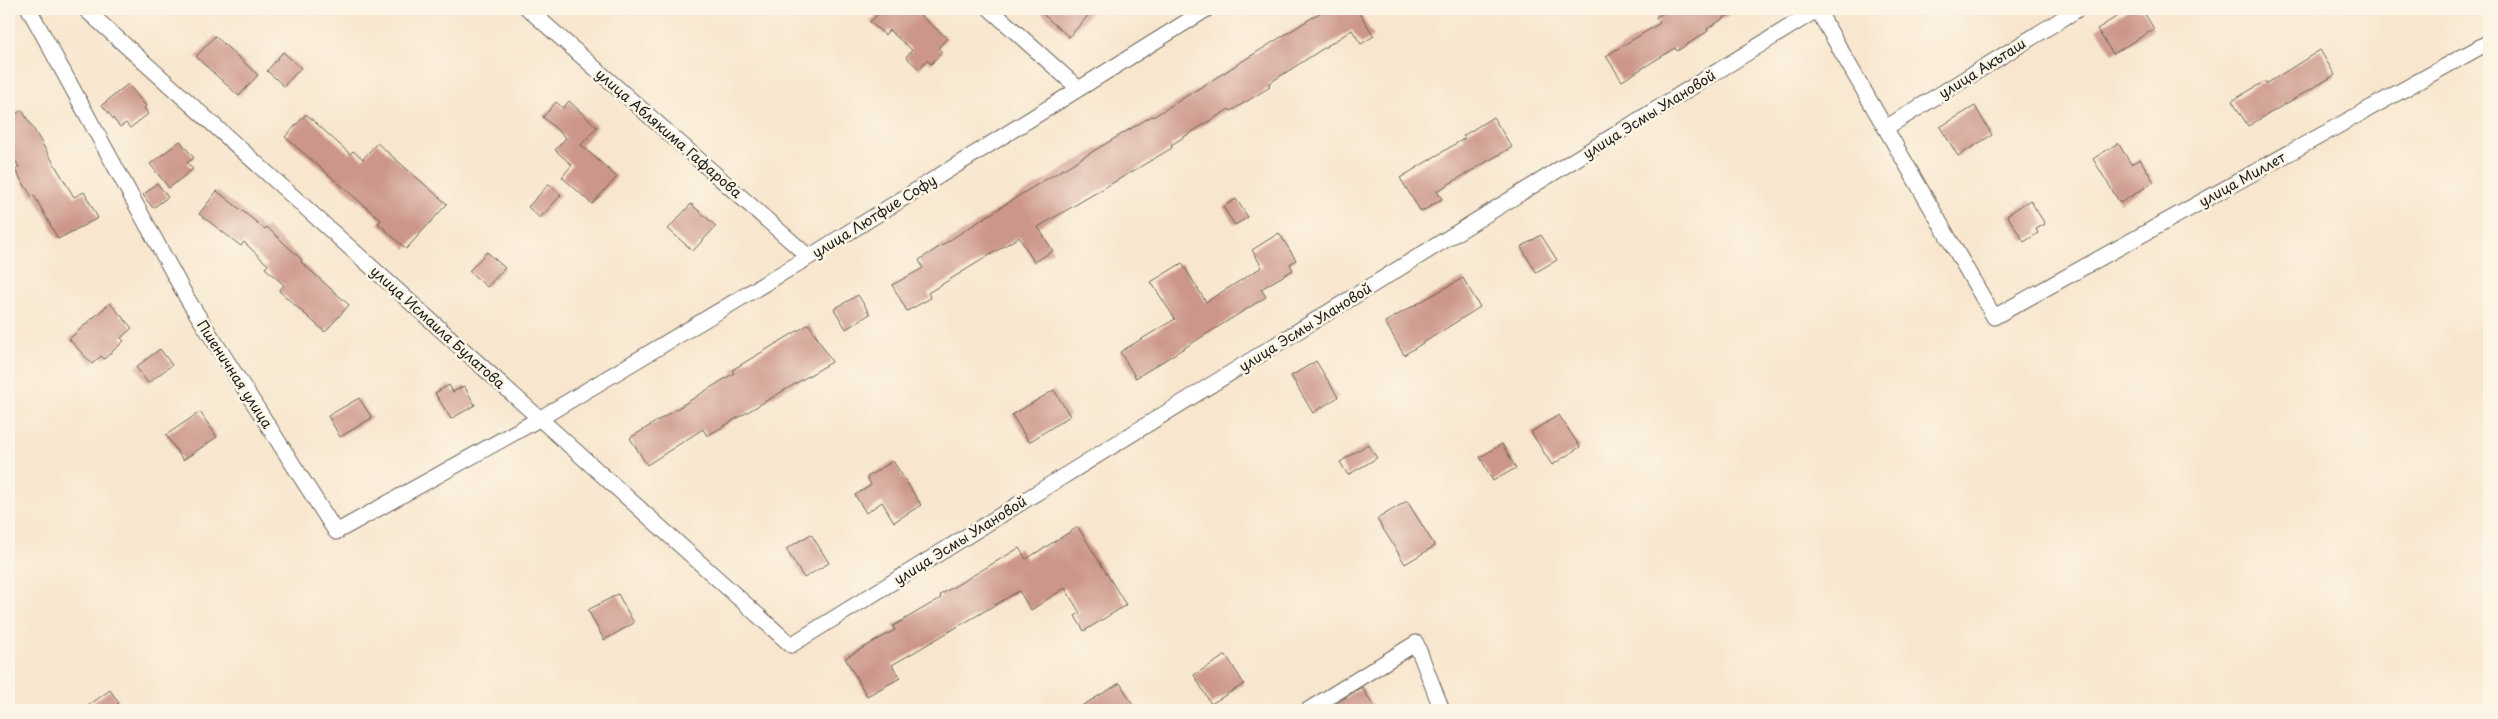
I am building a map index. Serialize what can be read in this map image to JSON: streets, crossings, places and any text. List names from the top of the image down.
{
  "streets": {
    "street": [
      "улица Акъташ",
      "улица Эсмы Улановой",
      "улица Аблякима Гафарова",
      "улица Миллет",
      "улица Лютфие Софу",
      "улица Исмаила Булатова",
      "Пшеничная улица"
    ]
  },
  "crossings": [
    ["улица Акъташ", "улица Миллет"],
    ["улица Эсмы Улановой", "улица Исмаила Булатова"],
    ["улица Аблякима Гафарова", "улица Лютфие Софу"],
    ["улица Лютфие Софу", "улица Исмаила Булатова"],
    ["улица Лютфие Софу", "Пшеничная улица"],
    ["улица Исмаила Булатова", "Пшеничная улица"]
  ]
}
